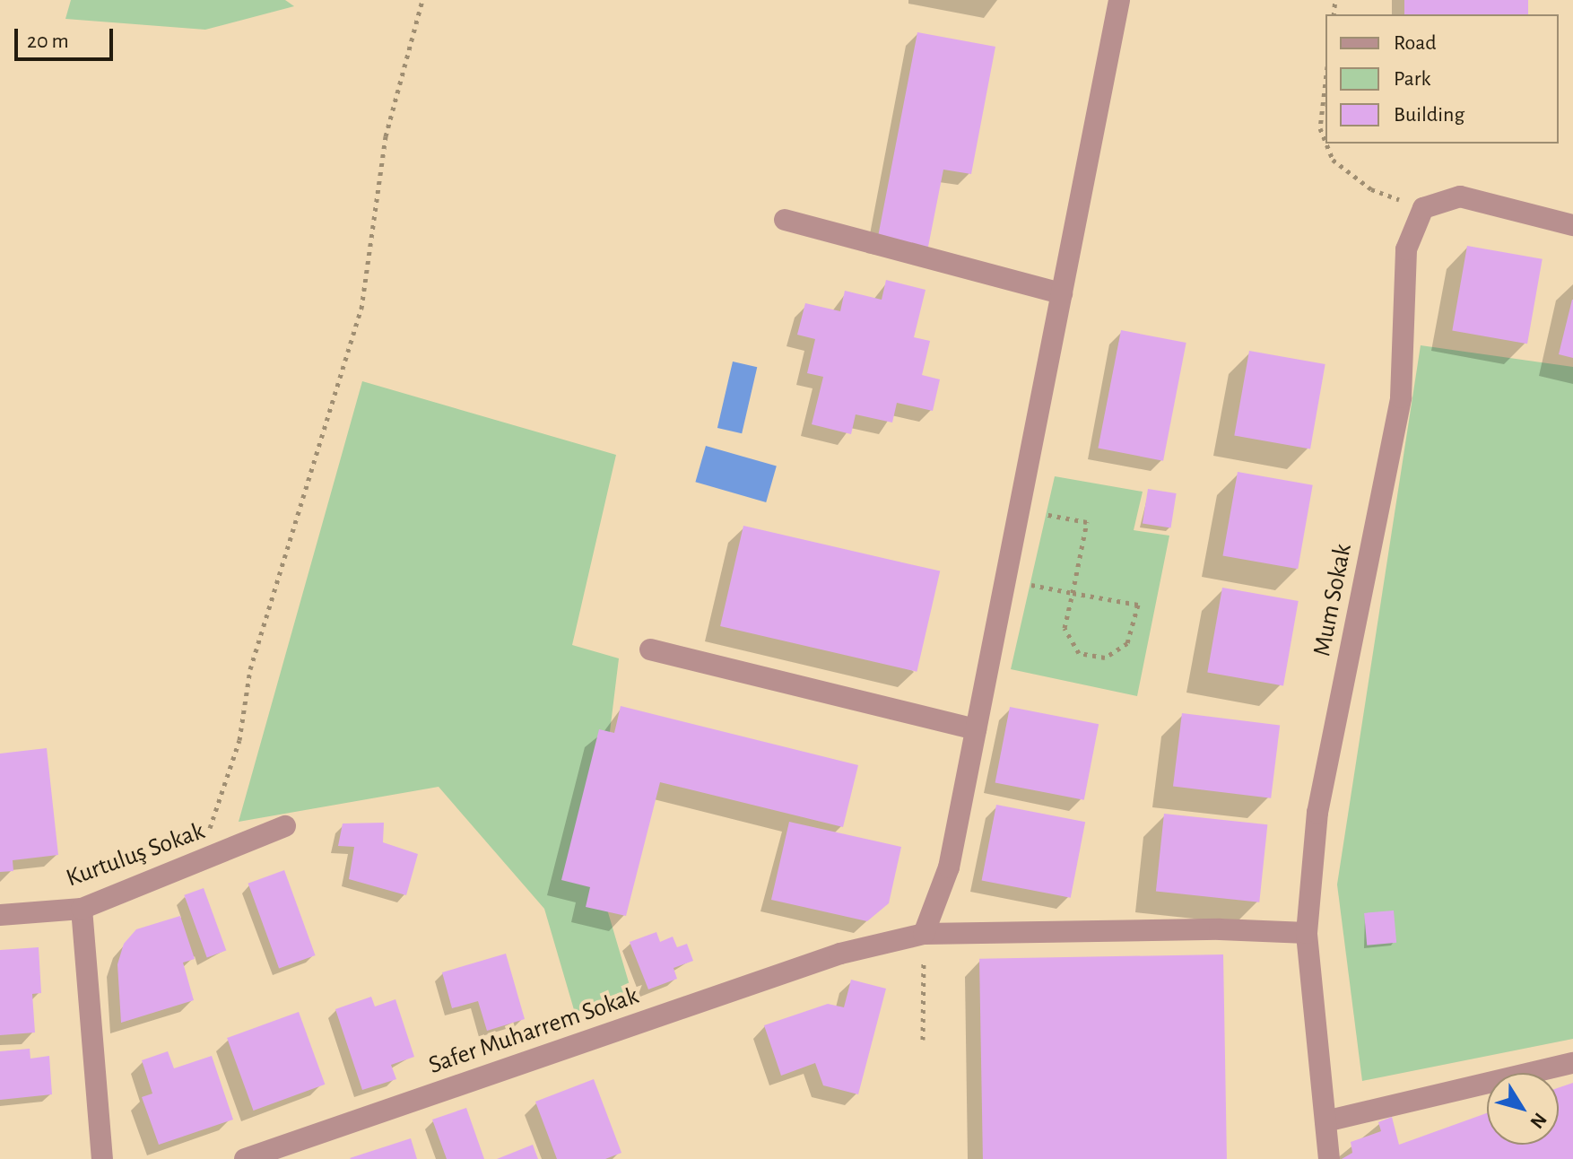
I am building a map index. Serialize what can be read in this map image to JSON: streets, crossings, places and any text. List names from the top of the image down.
{
  "streets": {
    "street": ["Mum Sokak", "Kurtuluş Sokak", "Safer Muharrem Sokak"]
  },
  "crossings": [
    ["Mum Sokak", "Safer Muharrem Sokak"]
  ],
  "legend": ["Road", "Park", "Building"],
  "scale_bar": "20 m",
  "north": "bottom right"
}
